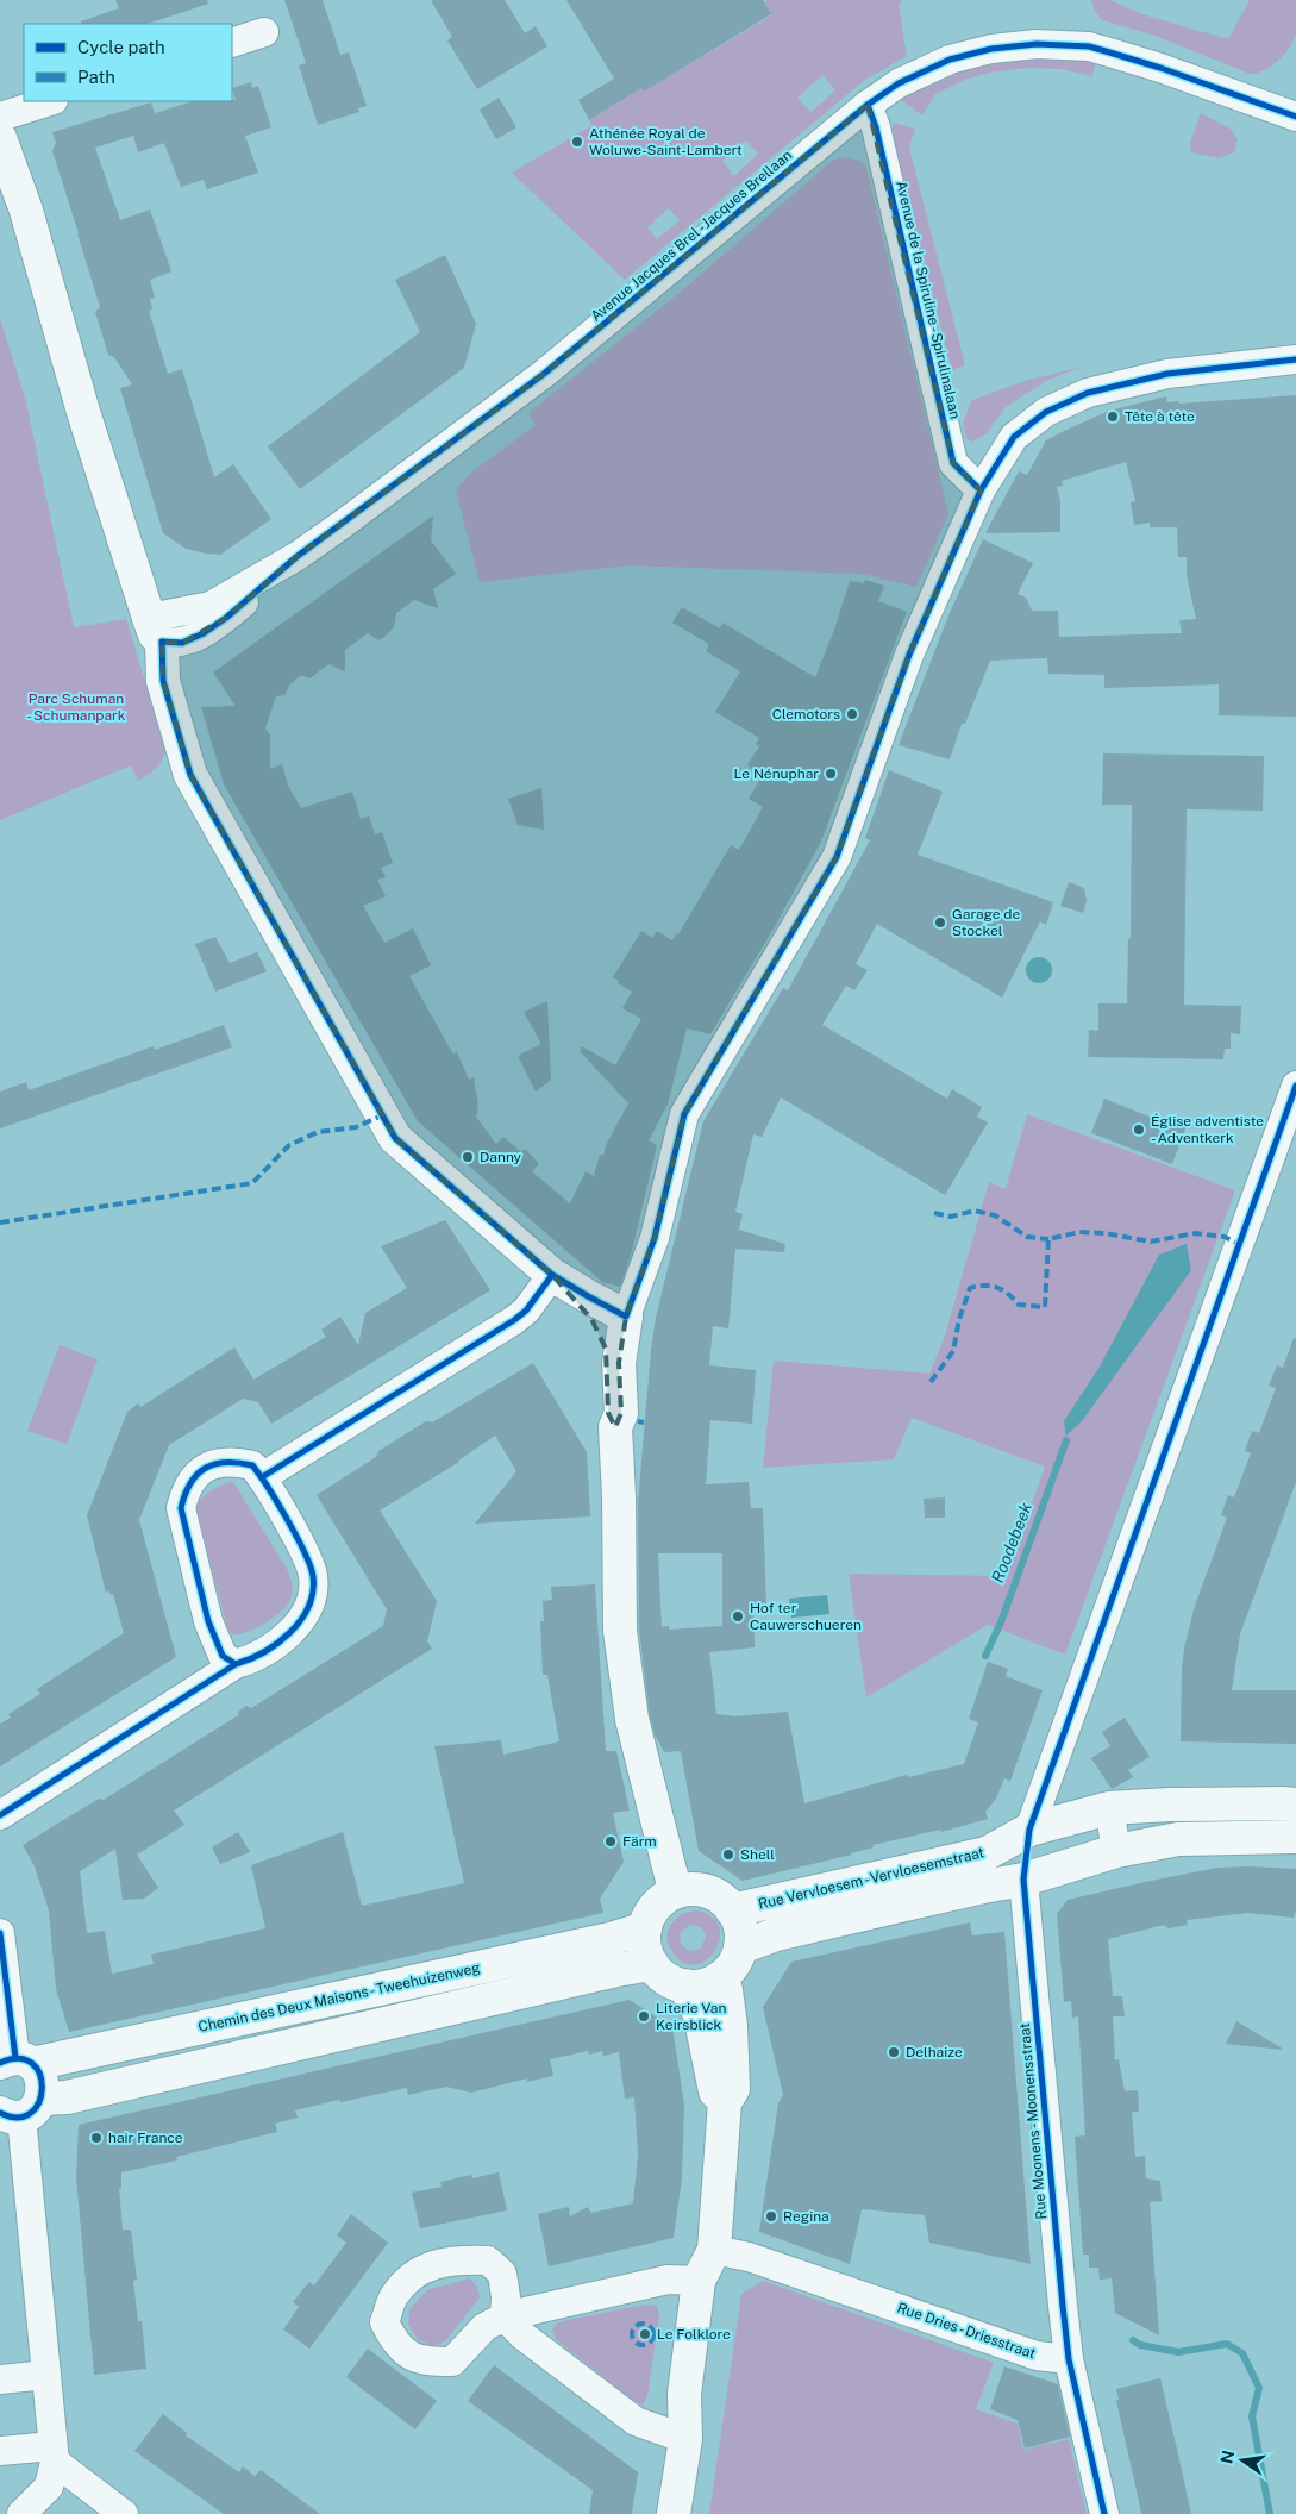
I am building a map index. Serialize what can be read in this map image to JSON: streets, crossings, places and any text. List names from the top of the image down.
{
  "streets": {
    "street": [
      "Avenue Jacques Brel - Jacques Brellaan",
      "Avenue de la Spiruline - Spirulinalaan",
      "Rue Vervloesem - Vervloesemstraat",
      "Chemin des Deux Maisons - Tweehuizenweg",
      "Rue Moonens - Moonensstraat",
      "Rue Dries - Driesstraat"
    ]
  },
  "crossings": [
    ["Avenue Jacques Brel - Jacques Brellaan", "Avenue de la Spiruline - Spirulinalaan"],
    ["Rue Vervloesem - Vervloesemstraat", "Chemin des Deux Maisons - Tweehuizenweg"],
    ["Rue Moonens - Moonensstraat", "Rue Dries - Driesstraat"]
  ],
  "water": ["Roodebeek"],
  "parks": ["Parc Schuman - Schumanpark"],
  "places": [
    "Athénée Royal de Woluwe-Saint-Lambert",
    "Tête à tête",
    "Clemotors",
    "Le Nénuphar",
    "Garage de Stockel",
    "Église adventiste - Adventkerk",
    "Danny",
    "Hof ter Cauwerschueren",
    "Färm",
    "Shell",
    "Literie Van Keirsblick",
    "Delhaize",
    "hair France",
    "Regina",
    "Le Folklore"
  ],
  "legend": ["Cycle path", "Path"],
  "north": "left"
}
